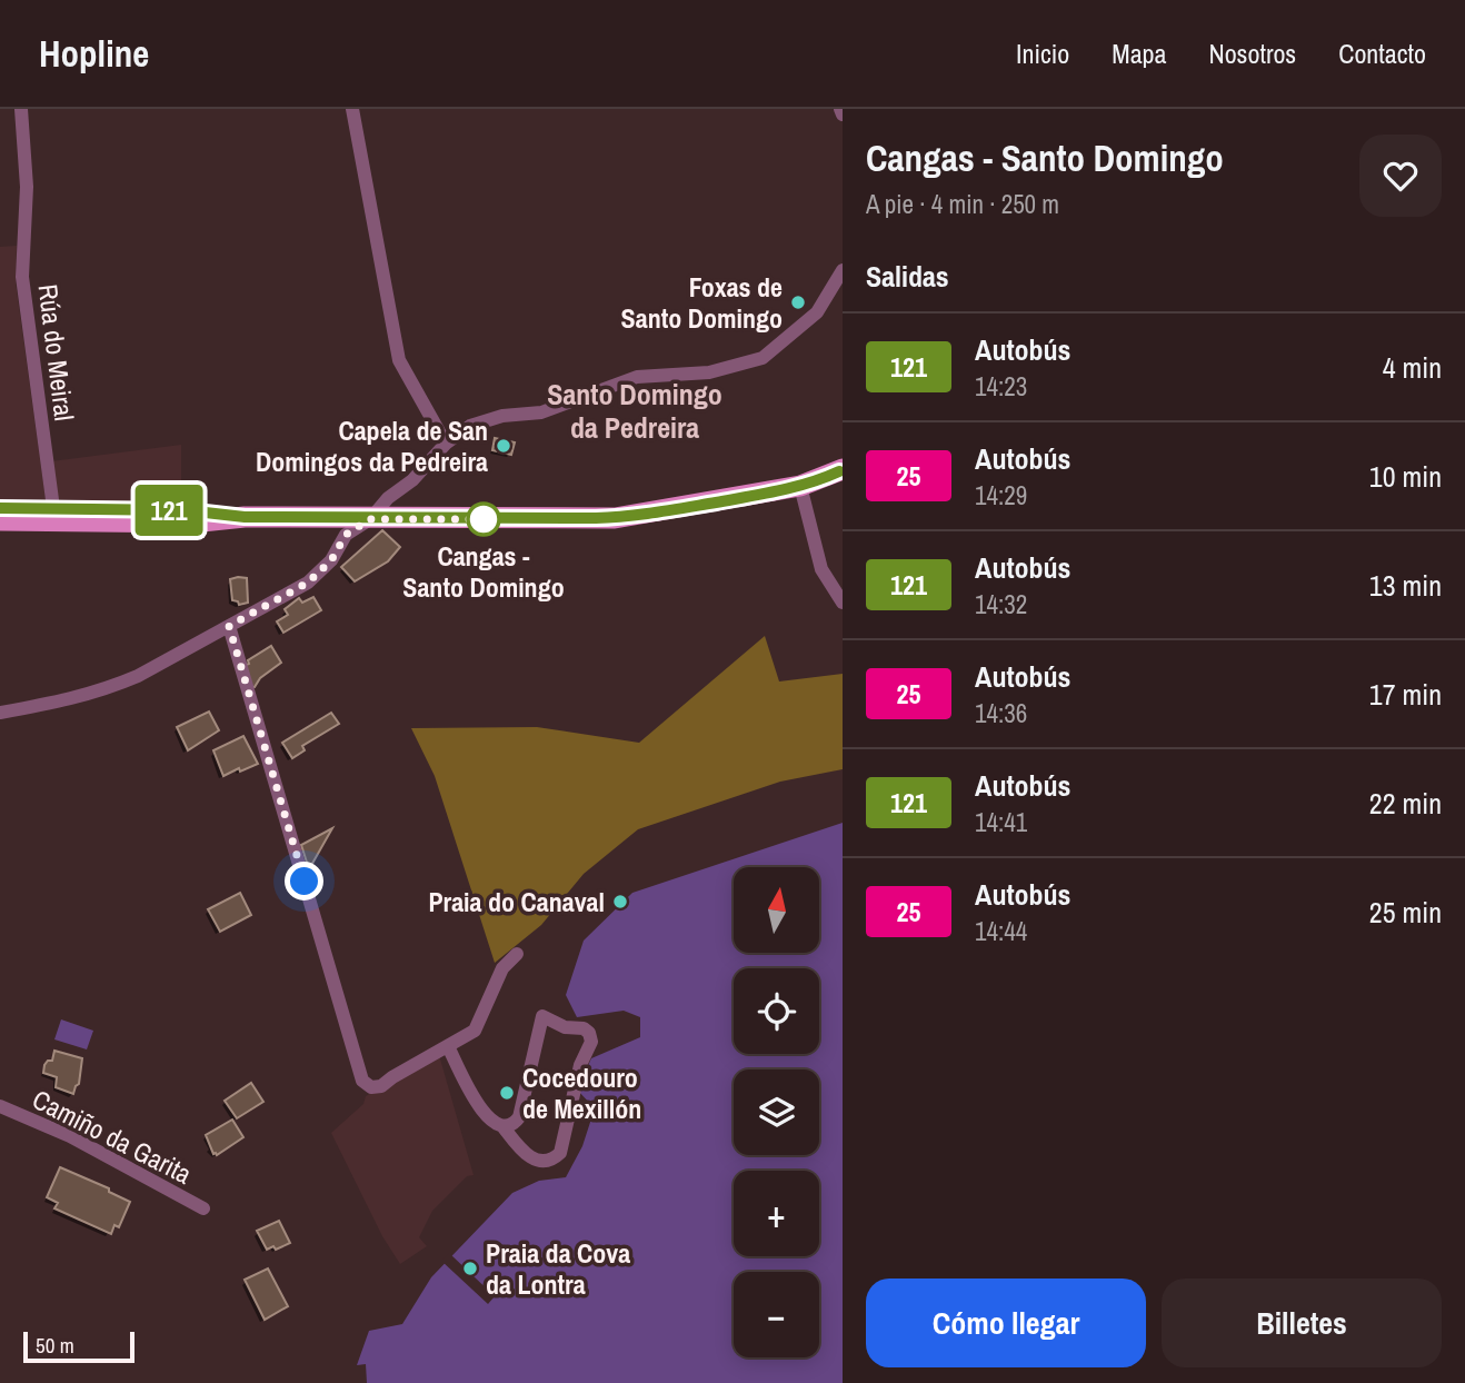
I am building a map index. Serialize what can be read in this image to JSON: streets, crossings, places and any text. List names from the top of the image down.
{
  "streets": {
    "street": ["Rúa do Meiral", "Camiño da Garita"]
  },
  "districts": ["Santo Domingo da Pedreira"],
  "places": [
    "Foxas de Santo Domingo",
    "Capela de San Domingos da Pedreira",
    "Cangas - Santo Domingo",
    "Praia do Canaval",
    "Cocedouro de Mexillón",
    "Praia da Cova da Lontra"
  ],
  "lines": ["bus line 121"],
  "scale_bar": "50 m",
  "north": "top",
  "page": {
    "header": "Hopline",
    "nav": [
      "Inicio",
      "Mapa",
      "Nosotros",
      "Contacto"
    ],
    "on_map": "121",
    "heading": [
      ["Cangas - Santo Domingo", "A pie · 4 min · 250 m"],
      "Salidas"
    ],
    "list": [
      {
        "mark": "121",
        "name": "Autobús",
        "note": "14:23",
        "value": "4 min"
      },
      {
        "mark": "25",
        "name": "Autobús",
        "note": "14:29",
        "value": "10 min"
      },
      {
        "mark": "121",
        "name": "Autobús",
        "note": "14:32",
        "value": "13 min"
      },
      {
        "mark": "25",
        "name": "Autobús",
        "note": "14:36",
        "value": "17 min"
      },
      {
        "mark": "121",
        "name": "Autobús",
        "note": "14:41",
        "value": "22 min"
      },
      {
        "mark": "25",
        "name": "Autobús",
        "note": "14:44",
        "value": "25 min"
      }
    ],
    "map_buttons": ["+", "−"],
    "buttons": ["Cómo llegar", "Billetes"],
    "scale": "50 m"
  }
}
